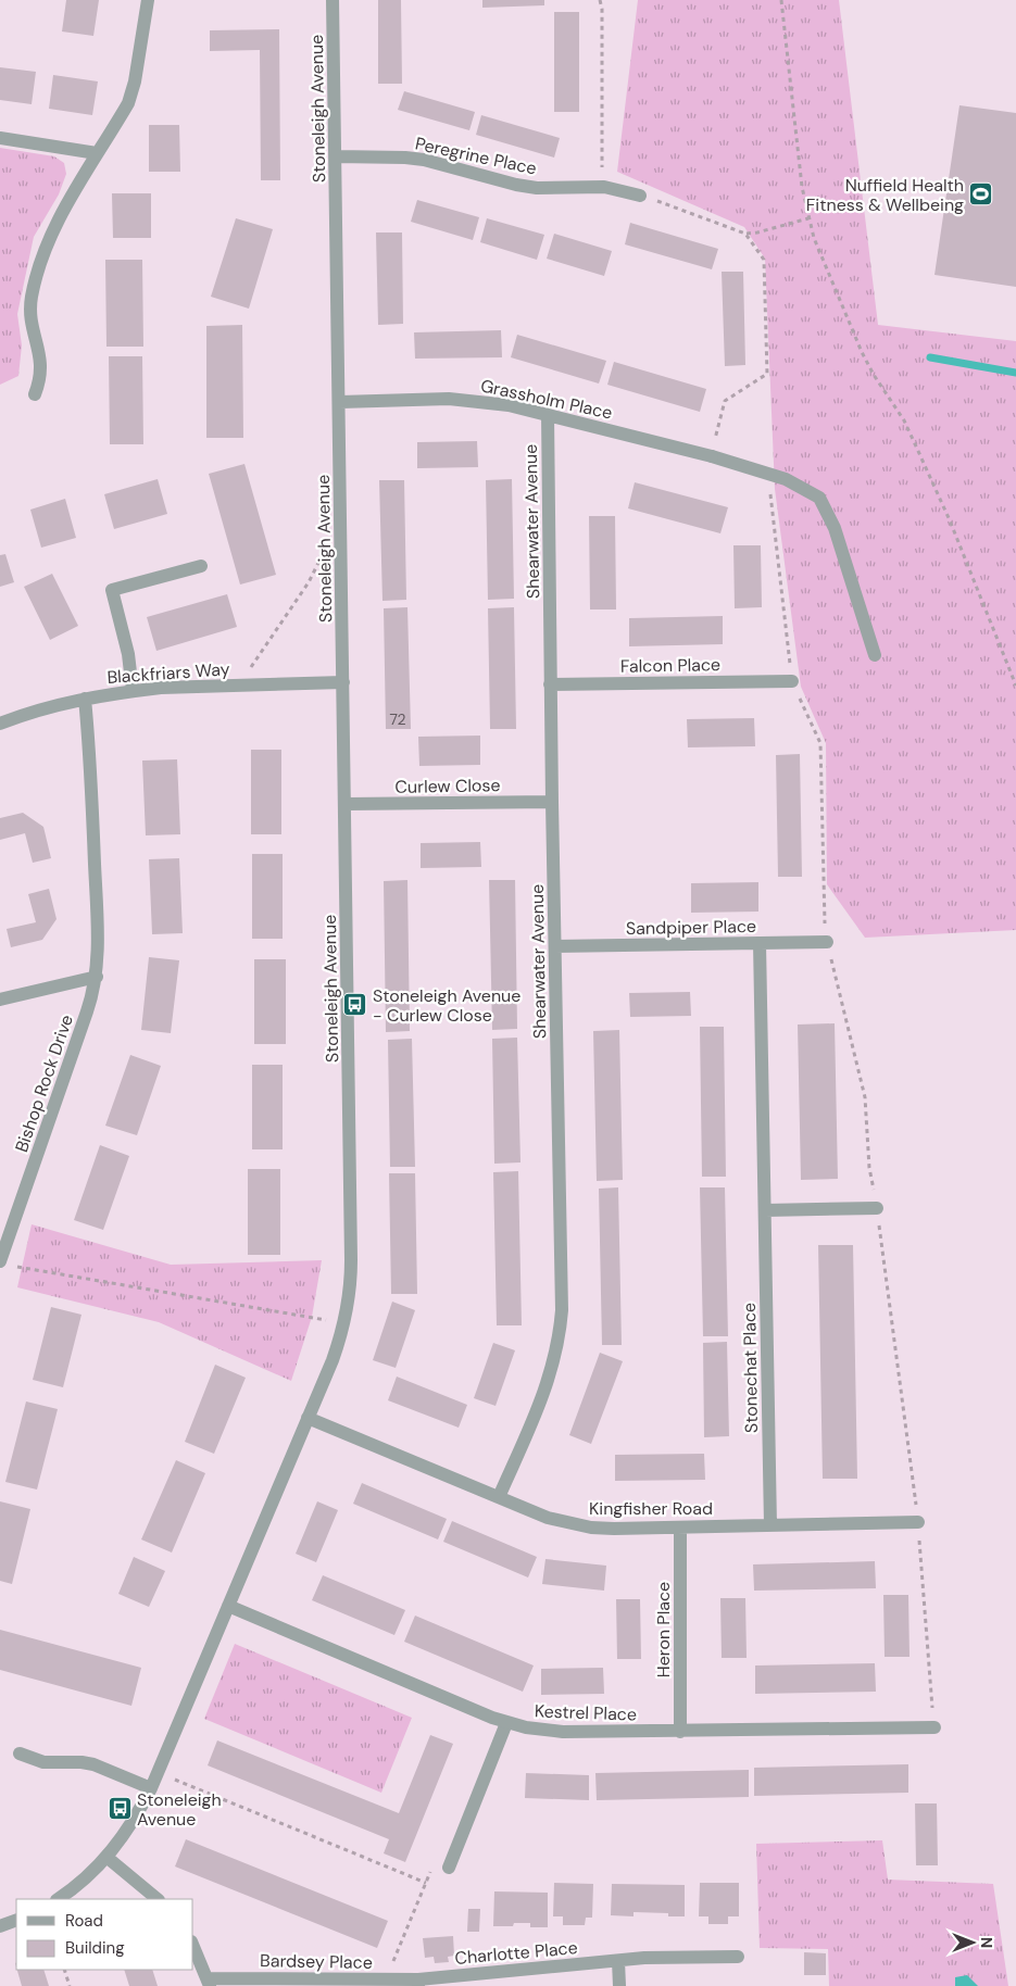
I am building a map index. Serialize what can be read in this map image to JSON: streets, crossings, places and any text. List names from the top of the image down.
{
  "streets": {
    "street": [
      "Stoneleigh Avenue",
      "Peregrine Place",
      "Grassholm Place",
      "Shearwater Avenue",
      "Falcon Place",
      "Blackfriars Way",
      "Curlew Close",
      "Sandpiper Place",
      "Bishop Rock Drive",
      "Stonechat Place",
      "Kingfisher Road",
      "Heron Place",
      "Kestrel Place",
      "Charlotte Place",
      "Bardsey Place"
    ]
  },
  "crossings": [
    ["Stoneleigh Avenue", "Peregrine Place"],
    ["Stoneleigh Avenue", "Grassholm Place"],
    ["Stoneleigh Avenue", "Blackfriars Way"],
    ["Stoneleigh Avenue", "Curlew Close"],
    ["Stoneleigh Avenue", "Kingfisher Road"],
    ["Stoneleigh Avenue", "Kestrel Place"],
    ["Grassholm Place", "Shearwater Avenue"],
    ["Shearwater Avenue", "Falcon Place"],
    ["Shearwater Avenue", "Curlew Close"],
    ["Shearwater Avenue", "Sandpiper Place"],
    ["Shearwater Avenue", "Kingfisher Road"],
    ["Blackfriars Way", "Bishop Rock Drive"],
    ["Sandpiper Place", "Stonechat Place"],
    ["Stonechat Place", "Kingfisher Road"],
    ["Kingfisher Road", "Heron Place"],
    ["Heron Place", "Kestrel Place"],
    ["Charlotte Place", "Bardsey Place"]
  ],
  "places": {
    "sports": ["Nuffield Health Fitness & Wellbeing"],
    "bus stop": ["Stoneleigh Avenue - Curlew Close", "Stoneleigh Avenue"]
  },
  "house_numbers": ["72"],
  "legend": ["Road", "Building"],
  "north": "right"
}
